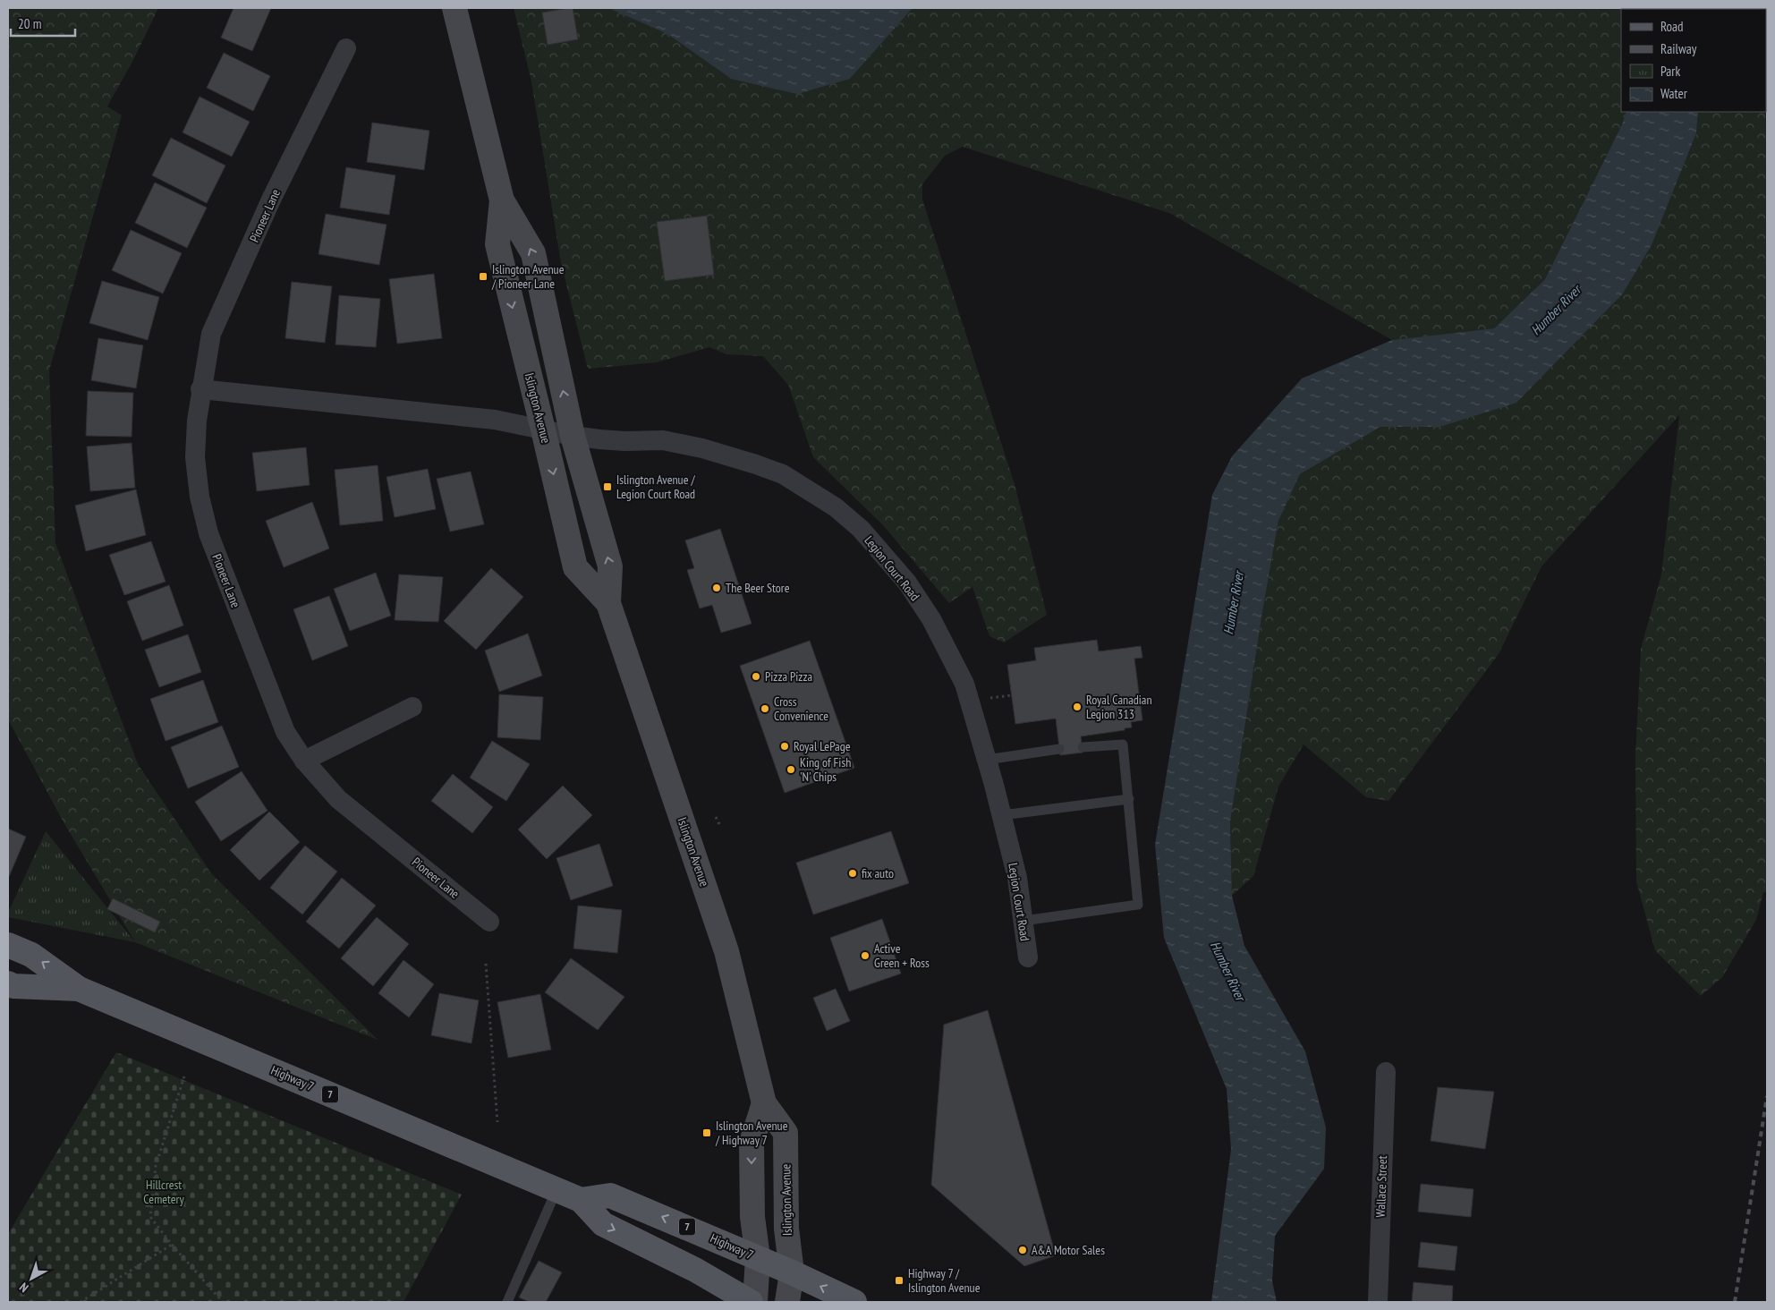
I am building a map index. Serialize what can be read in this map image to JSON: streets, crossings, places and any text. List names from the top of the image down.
{
  "streets": {
    "main road": ["Islington Avenue", "Highway 7", "7"],
    "street": ["Pioneer Lane", "Legion Court Road", "Wallace Street"]
  },
  "crossings": [
    ["Islington Avenue", "Legion Court Road"],
    ["Islington Avenue", "Highway 7"]
  ],
  "water": ["Humber River"],
  "parks": ["Hillcrest Cemetery"],
  "places": {
    "transit": [
      "Islington Avenue / Pioneer Lane",
      "Islington Avenue / Legion Court Road",
      "Islington Avenue / Highway 7",
      "Highway 7 / Islington Avenue"
    ],
    "other": [
      "The Beer Store",
      "Pizza Pizza",
      "Royal Canadian Legion 313",
      "Cross Convenience",
      "Royal LePage",
      "King of Fish 'N' Chips",
      "fix auto",
      "Active Green + Ross",
      "A&A Motor Sales"
    ]
  },
  "legend": [
    "Road",
    "Railway",
    "Park",
    "Water"
  ],
  "scale_bar": "20 m",
  "north": "bottom left"
}
